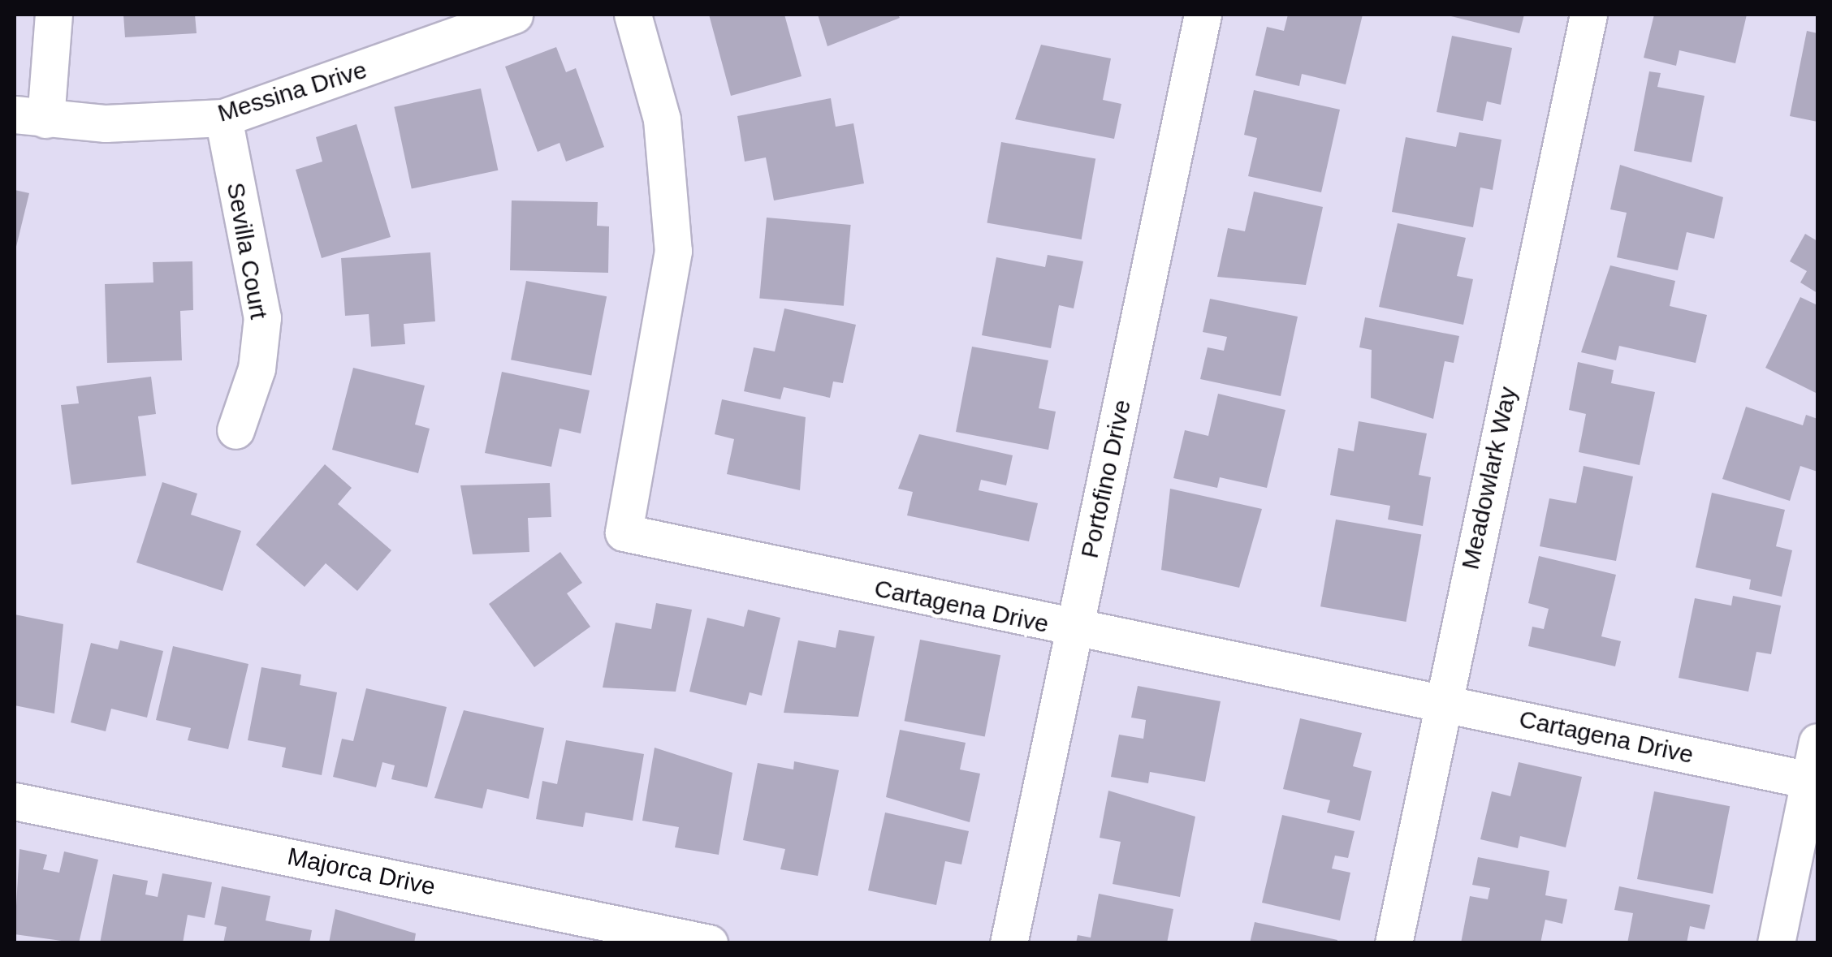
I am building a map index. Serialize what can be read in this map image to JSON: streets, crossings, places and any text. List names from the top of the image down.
{
  "streets": {
    "street": [
      "Messina Drive",
      "Sevilla Court",
      "Meadowlark Way",
      "Portofino Drive",
      "Cartagena Drive",
      "Majorca Drive"
    ]
  },
  "crossings": [
    ["Messina Drive", "Sevilla Court"],
    ["Meadowlark Way", "Cartagena Drive"],
    ["Portofino Drive", "Cartagena Drive"]
  ]
}
